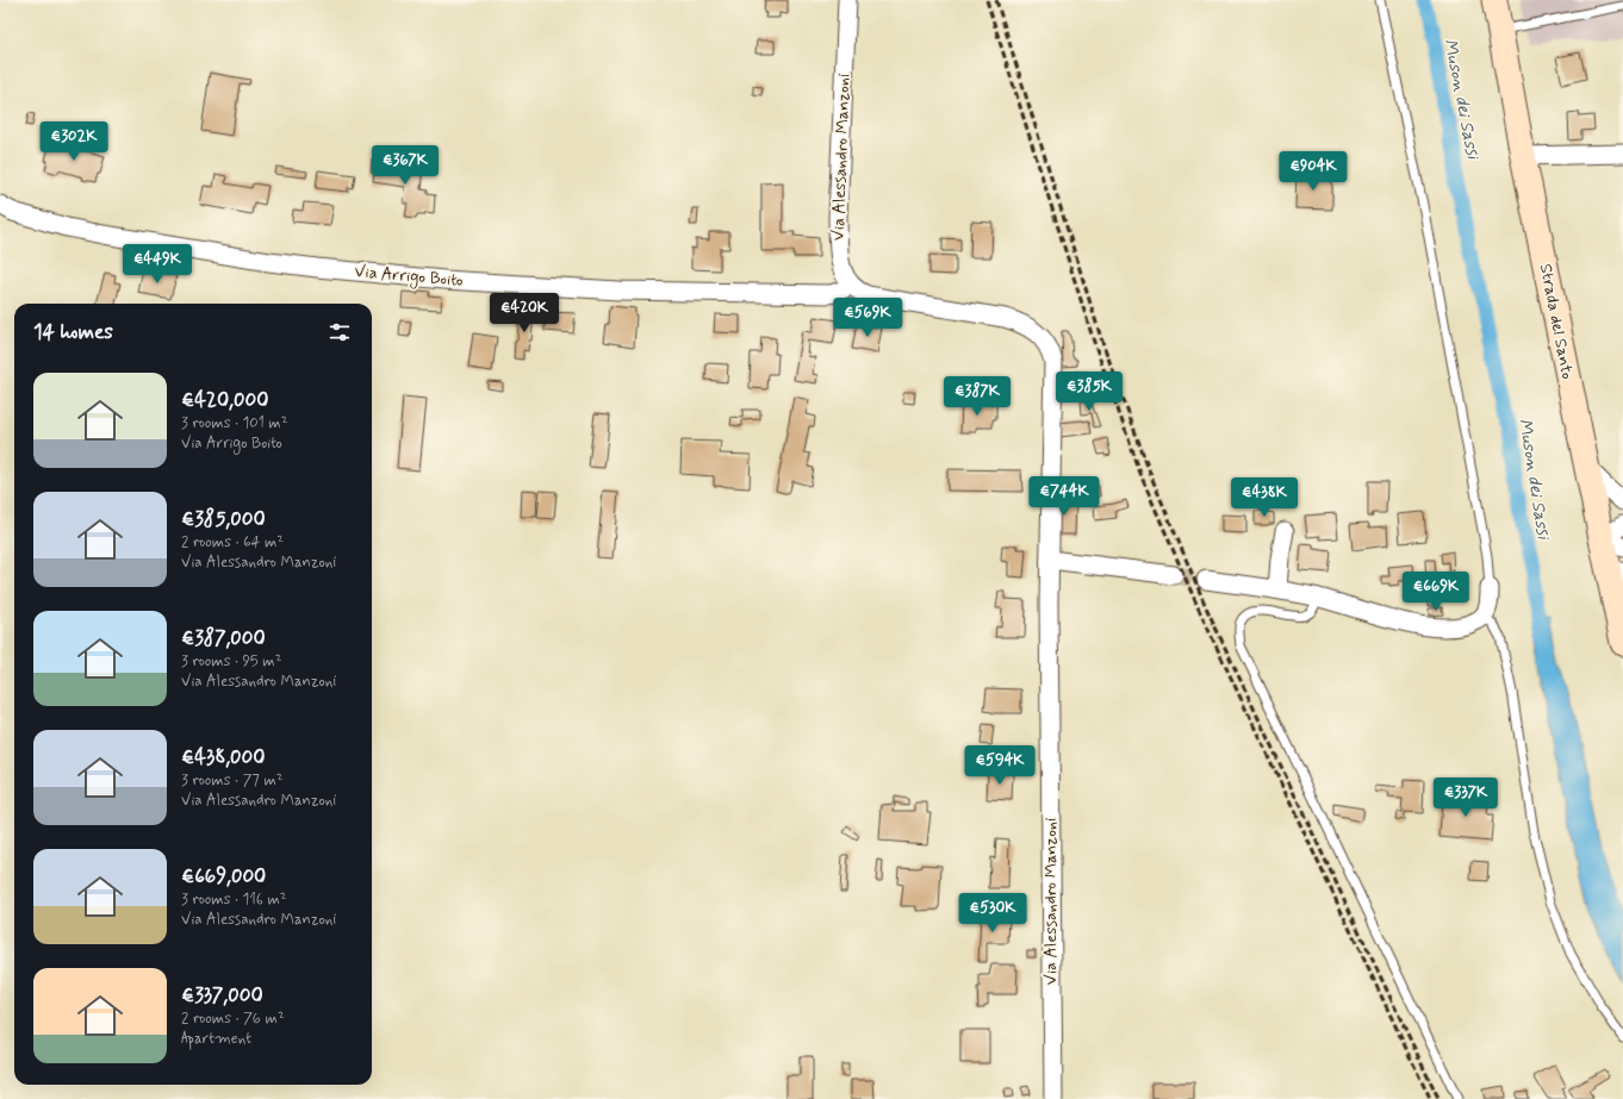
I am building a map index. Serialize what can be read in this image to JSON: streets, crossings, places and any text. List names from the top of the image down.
{
  "streets": {
    "main road": ["Strada del Santo"],
    "street": ["Via Alessandro Manzoni", "Via Arrigo Boito"]
  },
  "crossings": [
    ["Via Alessandro Manzoni", "Via Arrigo Boito"]
  ],
  "water": ["Muson dei Sassi"],
  "page": {
    "price": [
      "€302K",
      "€367K",
      "€904K",
      "€449K",
      "€420K",
      "€569K",
      "€385K",
      "€387K",
      "€744K",
      "€438K",
      "€669K",
      "€594K",
      "€337K",
      "€530K"
    ],
    "heading": "14 homes",
    "list": [
      {
        "name": "€420,000",
        "note": "3 rooms · 101 m² · Via Arrigo Boito"
      },
      {
        "name": "€385,000",
        "note": "2 rooms · 64 m² · Via Alessandro Manzoni"
      },
      {
        "name": "€387,000",
        "note": "3 rooms · 95 m² · Via Alessandro Manzoni"
      },
      {
        "name": "€438,000",
        "note": "3 rooms · 77 m² · Via Alessandro Manzoni"
      },
      {
        "name": "€669,000",
        "note": "3 rooms · 116 m² · Via Alessandro Manzoni"
      },
      {
        "name": "€337,000",
        "note": "2 rooms · 76 m² · Apartment"
      }
    ]
  }
}
